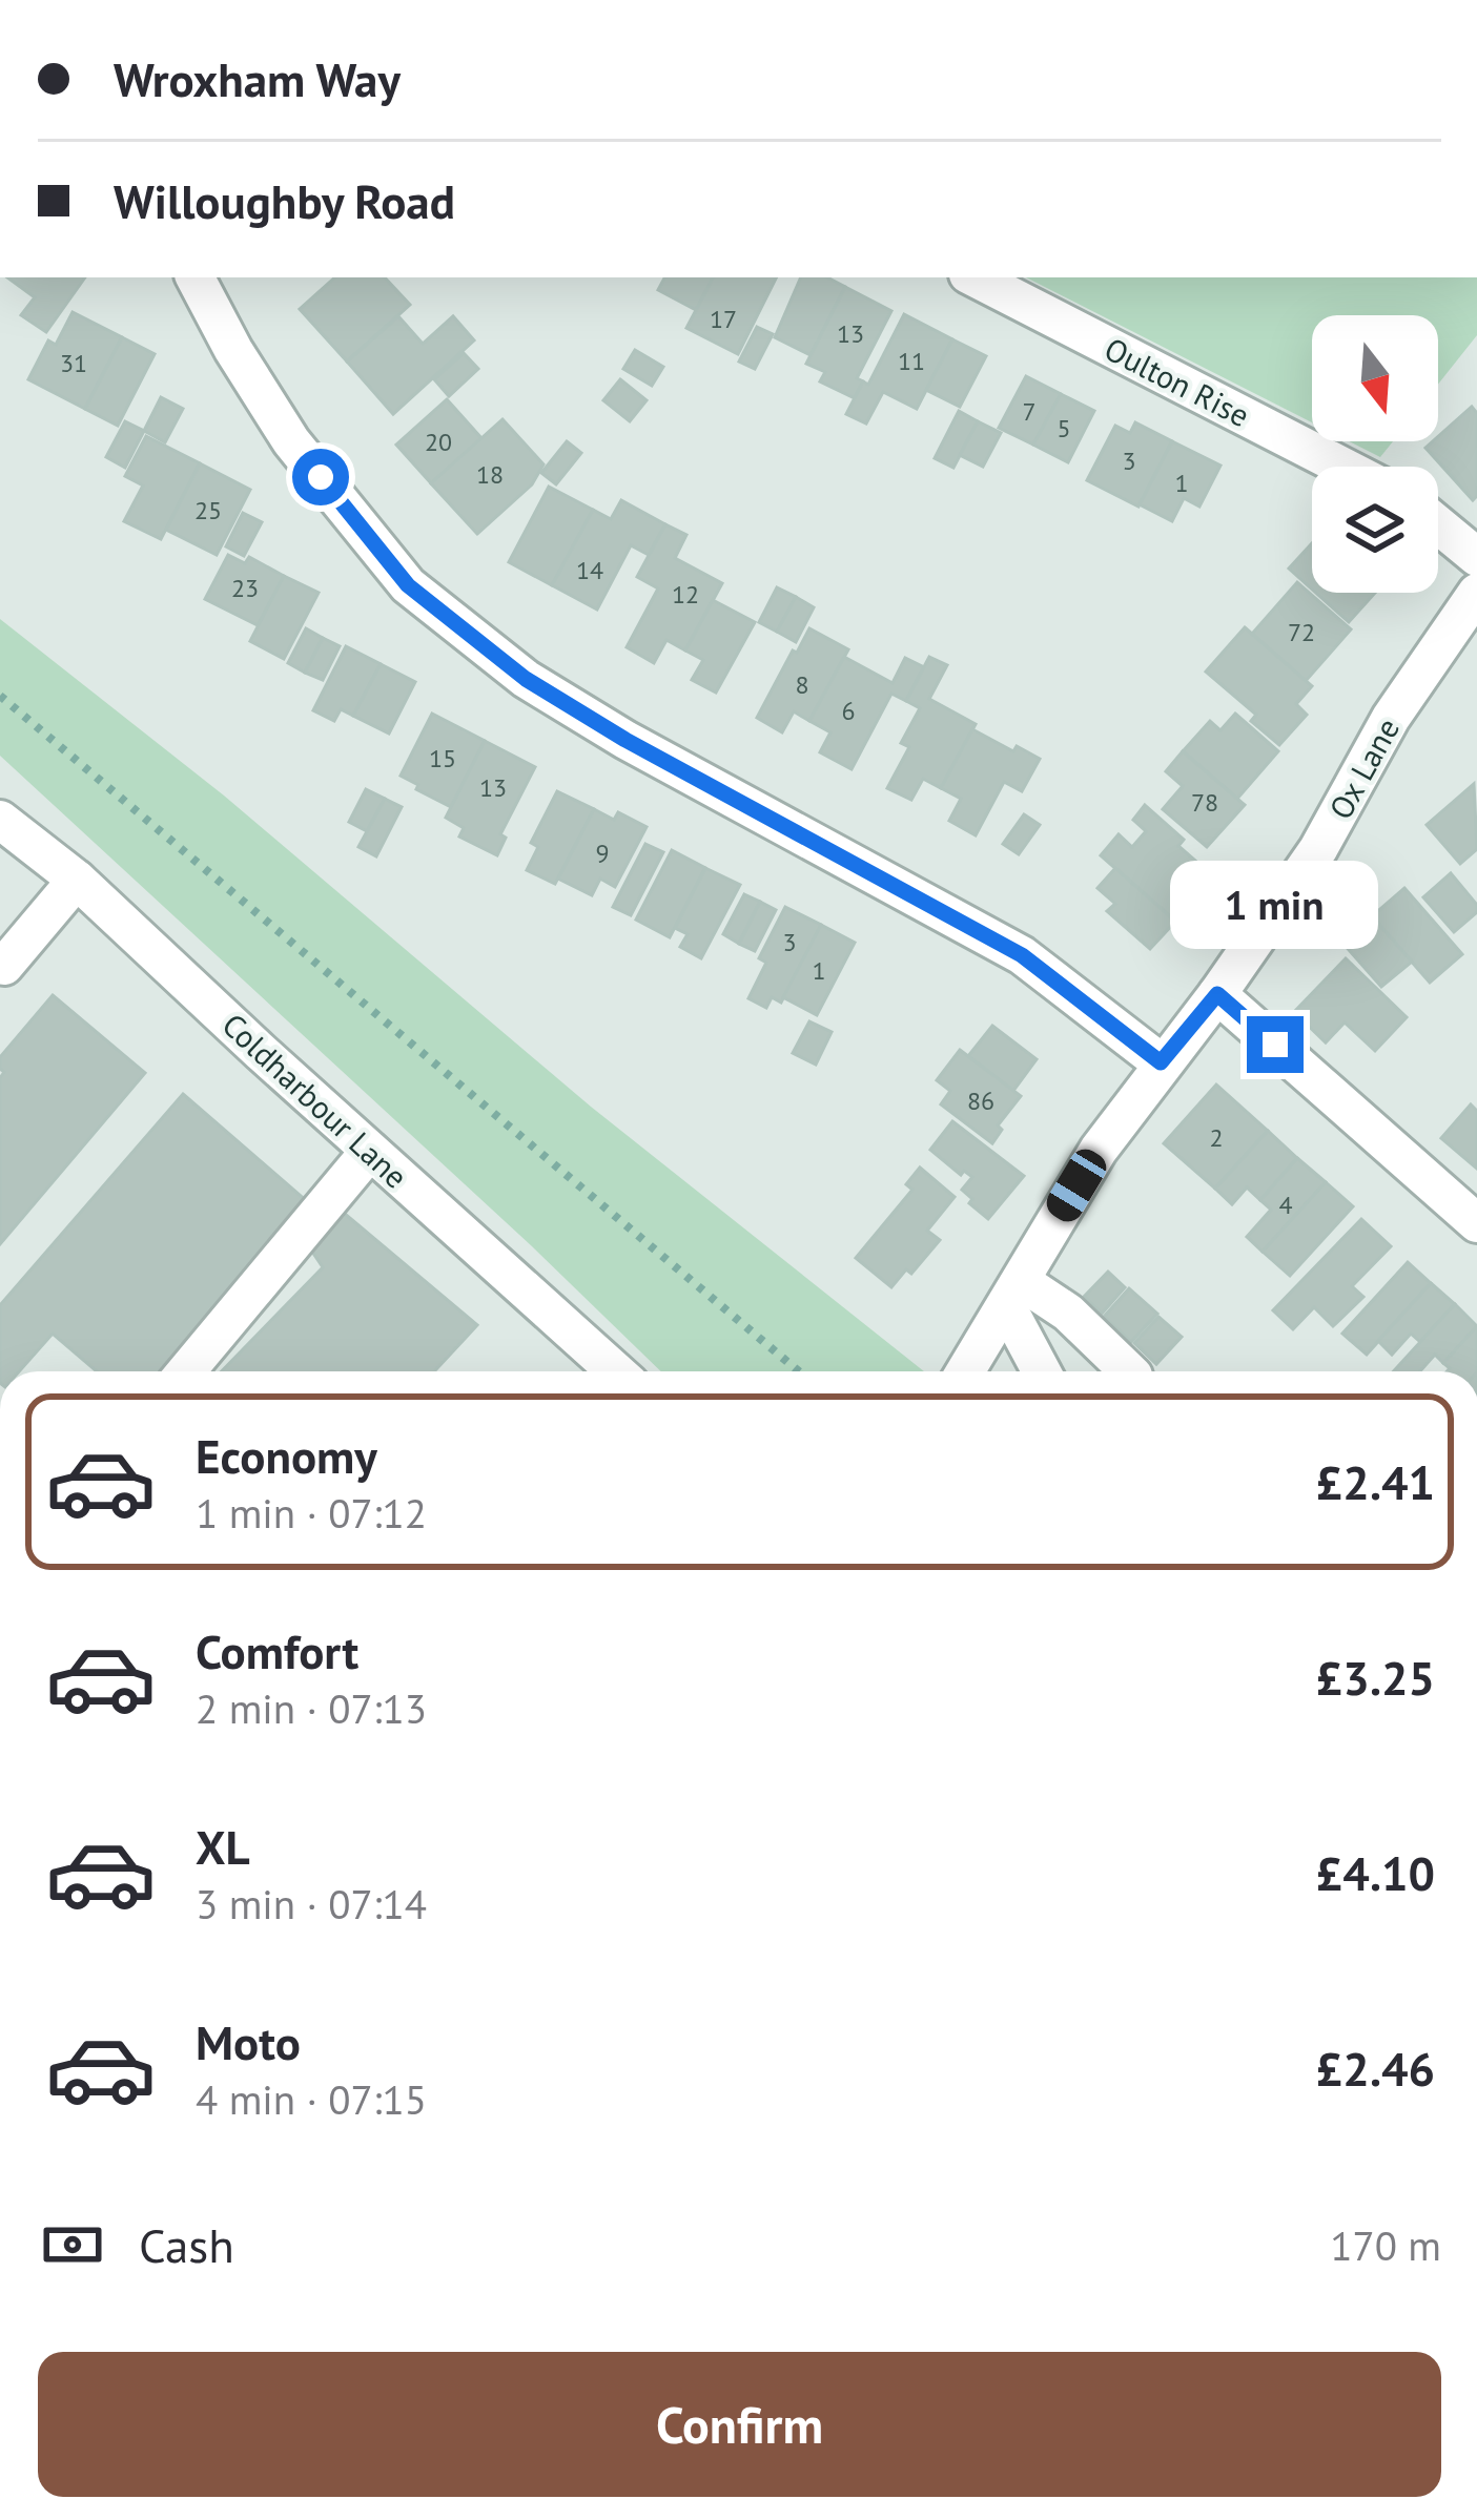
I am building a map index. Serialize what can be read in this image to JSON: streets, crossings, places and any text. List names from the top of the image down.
{
  "streets": {
    "street": ["Oulton Rise", "Ox Lane", "Coldharbour Lane"]
  },
  "house_numbers": [
    "17",
    "13",
    "11",
    "31",
    "7",
    "5",
    "20",
    "3",
    "18",
    "1",
    "25",
    "14",
    "23",
    "12",
    "72",
    "8",
    "6",
    "15",
    "13",
    "78",
    "9",
    "3",
    "1",
    "86",
    "2",
    "4"
  ],
  "north": "bottom",
  "page": {
    "banner": ["Wroxham Way", "Willoughby Road"],
    "bubble": "1 min",
    "list": [
      {
        "name": "Economy",
        "note": "1 min · 07:12",
        "value": "£2.41"
      },
      {
        "name": "Comfort",
        "note": "2 min · 07:13",
        "value": "£3.25"
      },
      {
        "name": "XL",
        "note": "3 min · 07:14",
        "value": "£4.10"
      },
      {
        "name": "Moto",
        "note": "4 min · 07:15",
        "value": "£2.46"
      }
    ],
    "pay": ["Cash", "170 m"],
    "buttons": "Confirm"
  }
}
